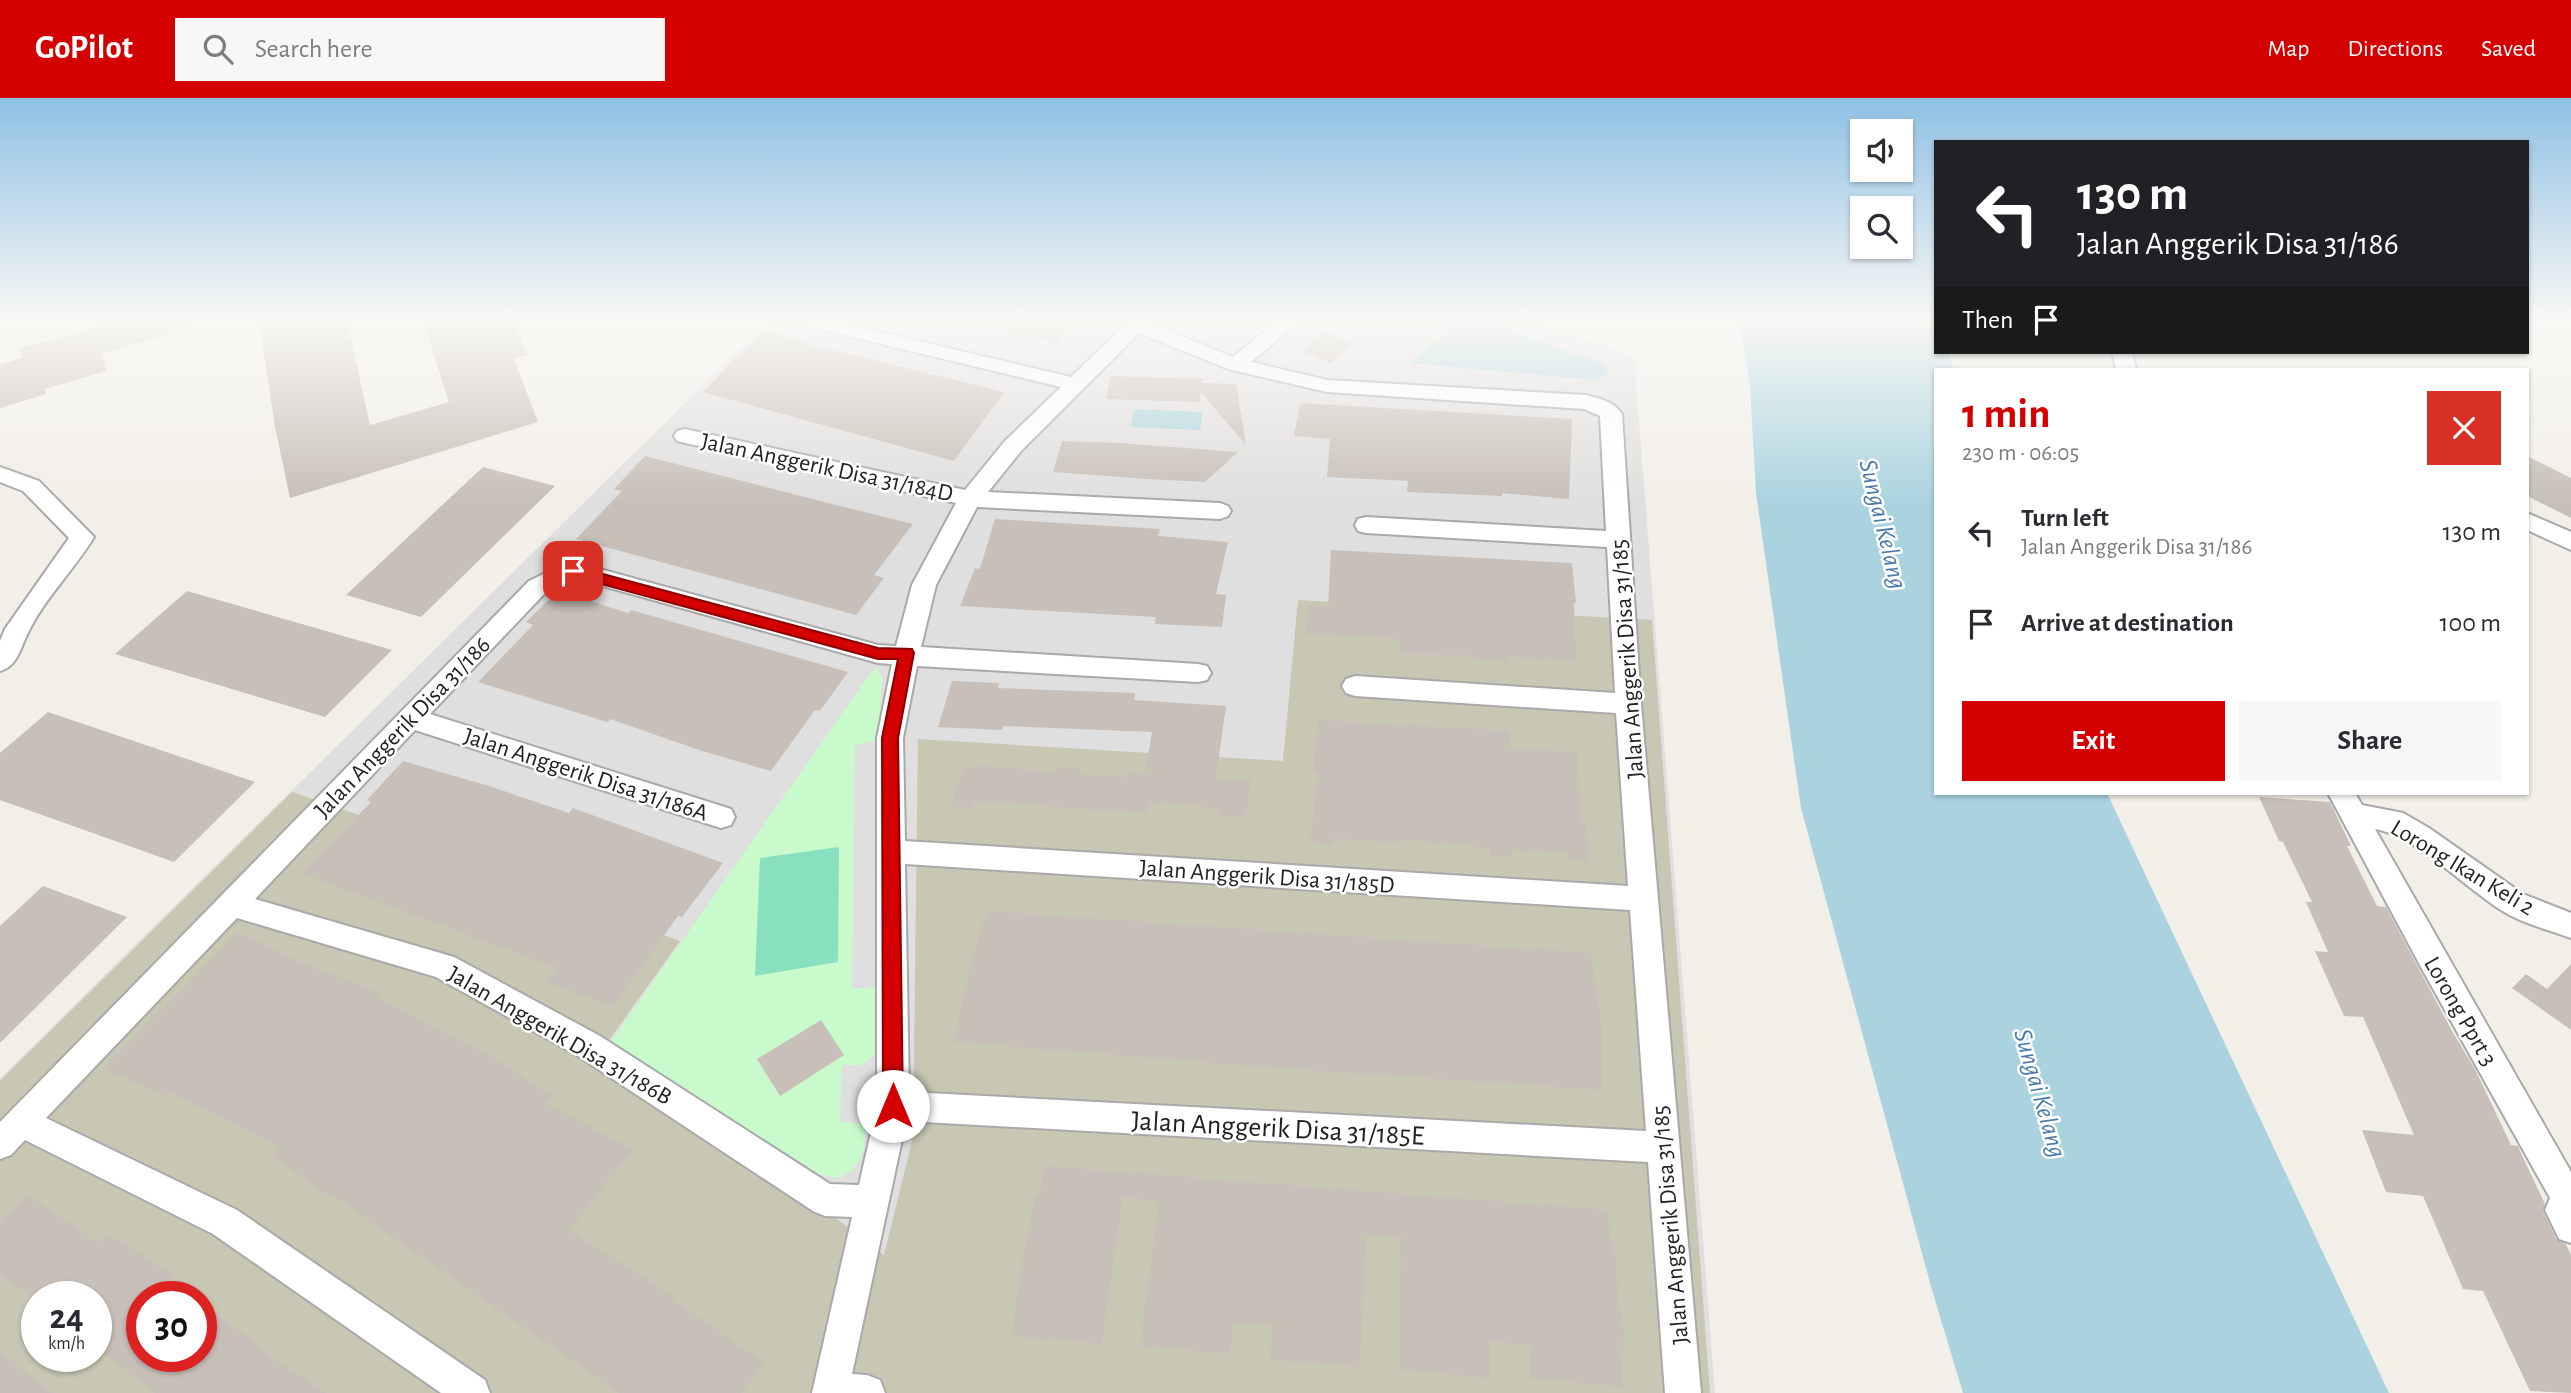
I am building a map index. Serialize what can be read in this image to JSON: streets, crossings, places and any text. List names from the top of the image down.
{
  "streets": {
    "street": [
      "Jalan Anggerik Disa 31/184D",
      "Jalan Anggerik Disa 31/185",
      "Jalan Anggerik Disa 31/186",
      "Jalan Anggerik Disa 31/186A",
      "Lorong Ikan Keli 2",
      "Jalan Anggerik Disa 31/185D",
      "Lorong Pprt 3",
      "Jalan Anggerik Disa 31/186B",
      "Jalan Anggerik Disa 31/185E"
    ]
  },
  "crossings": [
    ["Jalan Anggerik Disa 31/185", "Jalan Anggerik Disa 31/185D"],
    ["Jalan Anggerik Disa 31/185", "Jalan Anggerik Disa 31/185E"],
    ["Jalan Anggerik Disa 31/186", "Jalan Anggerik Disa 31/186A"],
    ["Jalan Anggerik Disa 31/186", "Jalan Anggerik Disa 31/186B"],
    ["Lorong Ikan Keli 2", "Lorong Pprt 3"]
  ],
  "water": ["Sungai Kelang"],
  "page": {
    "header": "GoPilot",
    "search": "Search here",
    "nav": ["Map", "Directions", "Saved"],
    "turn": ["130 m", "Jalan Anggerik Disa 31/186"],
    "then": "Then",
    "heading": ["1 min", "230 m · 06:05"],
    "list": [
      {
        "name": "Turn left",
        "note": "Jalan Anggerik Disa 31/186",
        "value": "130 m"
      },
      {
        "name": "Arrive at destination",
        "value": "100 m"
      }
    ],
    "buttons": ["Exit", "Share"],
    "speed": "24 km/h",
    "limit": "30"
  }
}
